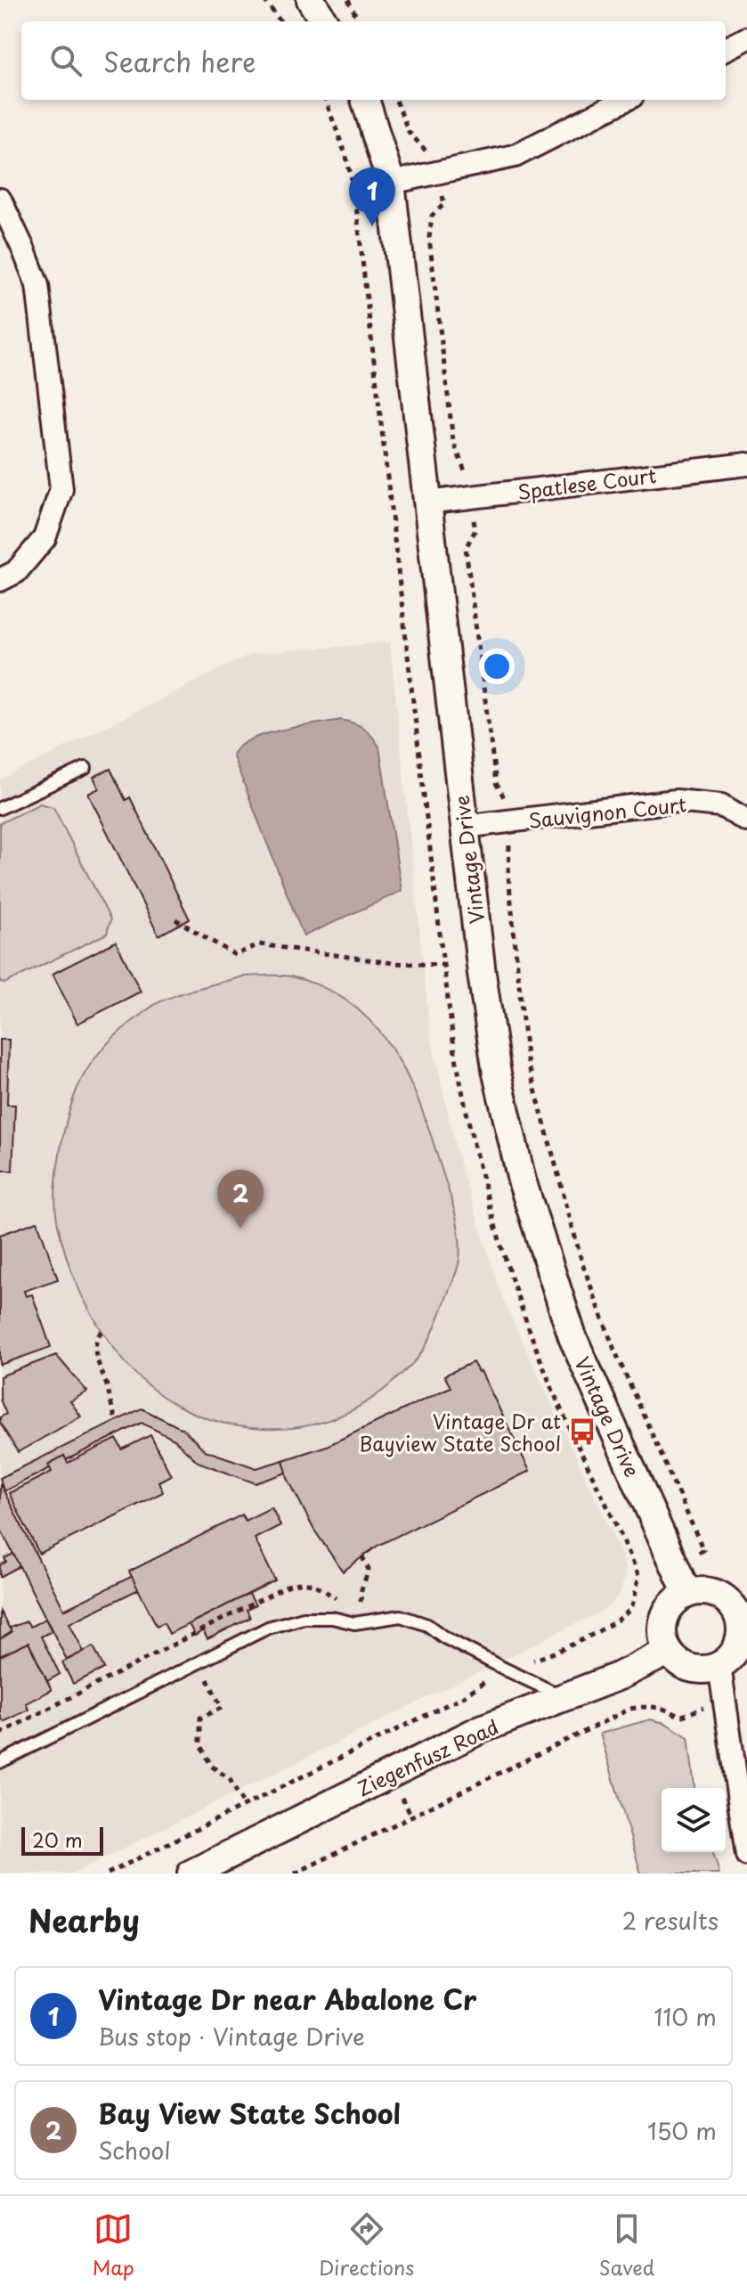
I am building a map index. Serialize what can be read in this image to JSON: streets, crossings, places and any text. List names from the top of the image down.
{
  "streets": {
    "street": [
      "Spatlese Court",
      "Sauvignon Court",
      "Vintage Drive",
      "Ziegenfusz Road"
    ]
  },
  "crossings": [
    ["Spatlese Court", "Vintage Drive"],
    ["Sauvignon Court", "Vintage Drive"],
    ["Vintage Drive", "Ziegenfusz Road"]
  ],
  "places": {
    "bus stop": ["Vintage Dr at Bayview State School"]
  },
  "scale_bar": "20 m",
  "page": {
    "search": "Search here",
    "pins": ["1", "2"],
    "scale": "20 m",
    "heading": ["Nearby", "2 results"],
    "list": [
      {
        "mark": "1",
        "name": "Vintage Dr near Abalone Cr",
        "note": "Bus stop · Vintage Drive",
        "value": "110 m"
      },
      {
        "mark": "2",
        "name": "Bay View State School",
        "note": "School",
        "value": "150 m"
      }
    ],
    "nav": ["Map", "Directions", "Saved"]
  }
}
